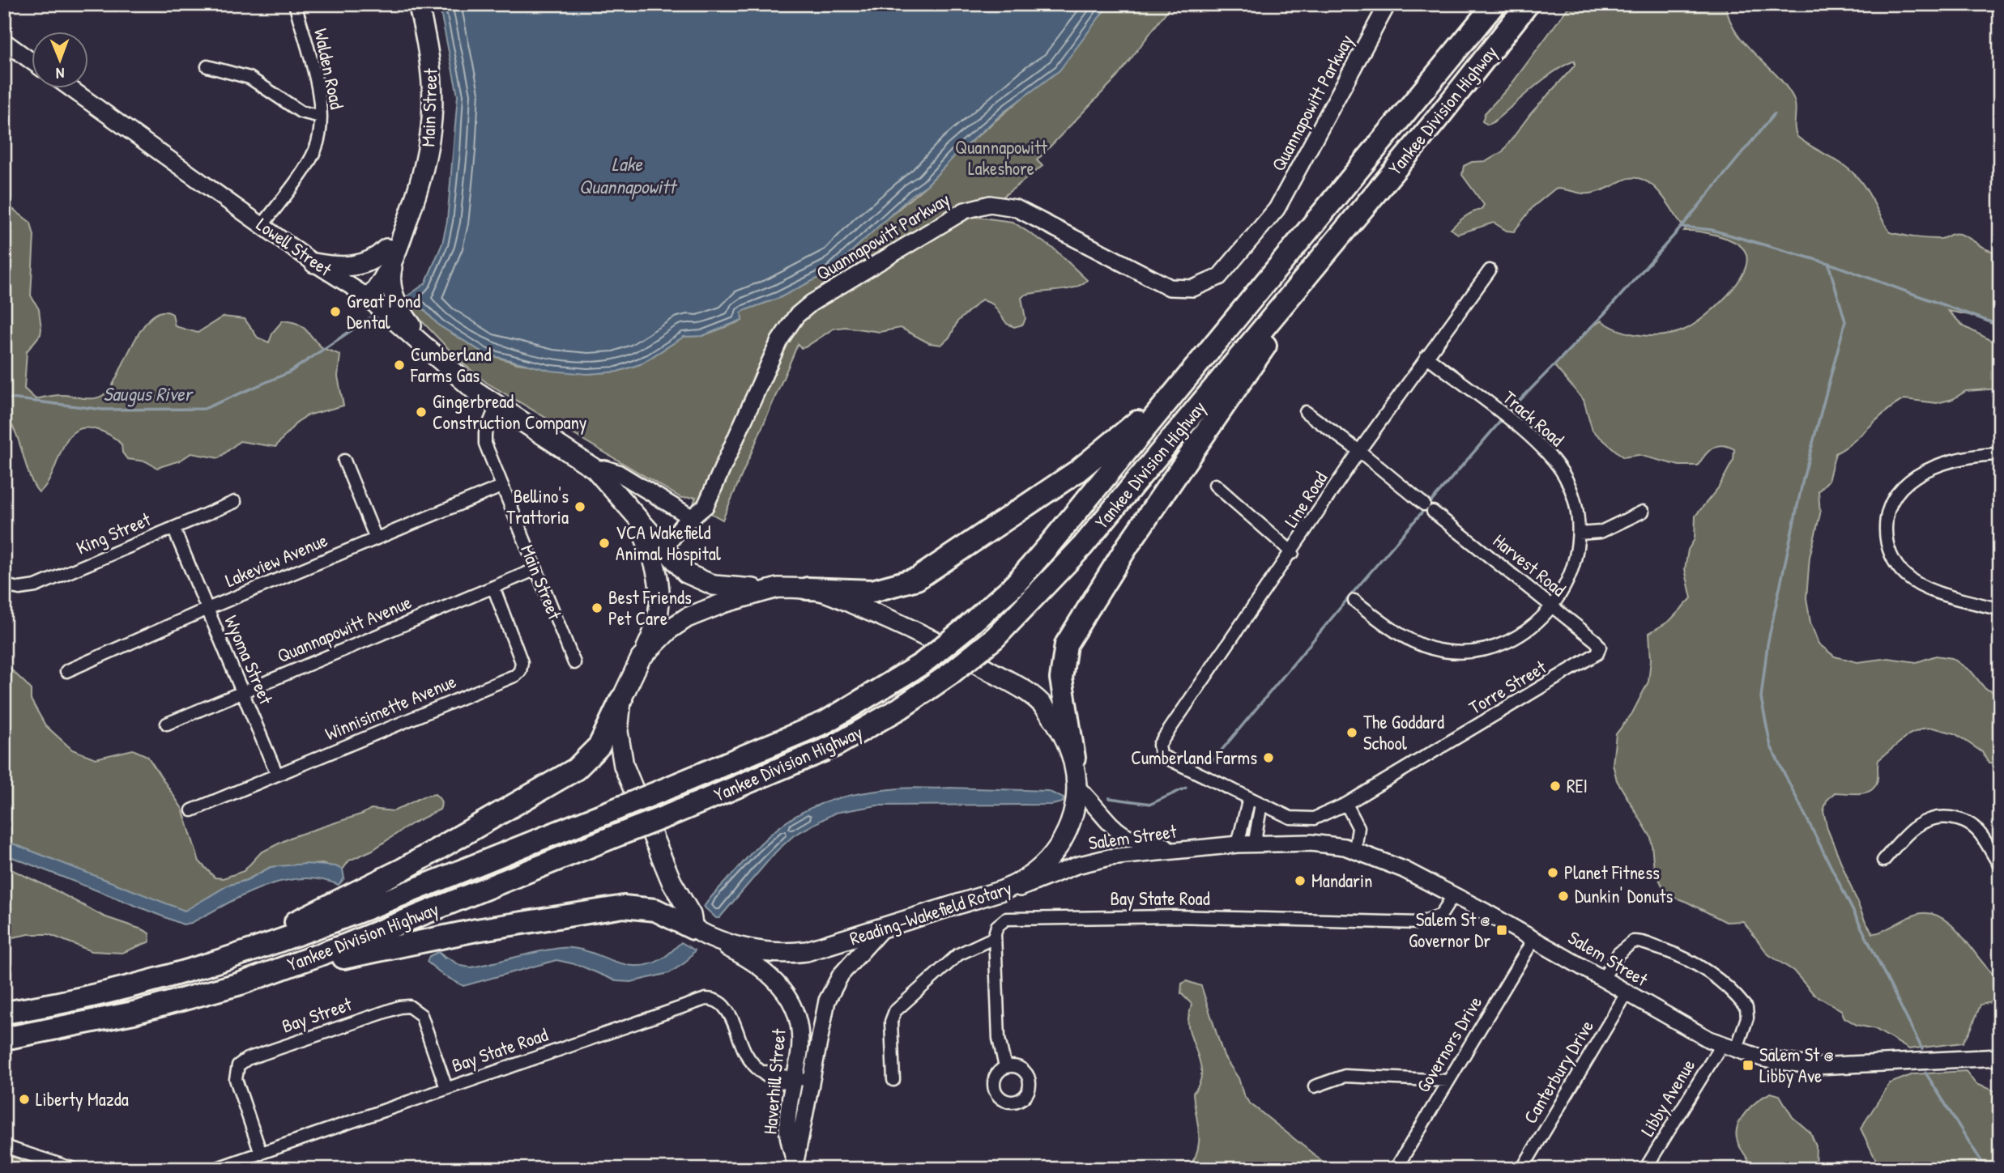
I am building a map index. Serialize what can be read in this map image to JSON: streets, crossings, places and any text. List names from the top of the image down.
{
  "streets": {
    "highway": ["Yankee Division Highway"],
    "main road": [
      "Quannapowitt Parkway",
      "Main Street",
      "Lowell Street",
      "Salem Street",
      "Reading-Wakefield Rotary",
      "Haverhill Street"
    ],
    "street": [
      "Walden Road",
      "Track Road",
      "Line Road",
      "King Street",
      "Lakeview Avenue",
      "Harvest Road",
      "Quannapowitt Avenue",
      "Wyoma Street",
      "Torre Street",
      "Winnisimette Avenue",
      "Bay State Road",
      "Bay Street",
      "Governors Drive",
      "Canterbury Drive",
      "Libby Avenue"
    ]
  },
  "crossings": [
    ["Walden Road", "Lowell Street"],
    ["Quannapowitt Parkway", "Lowell Street"],
    ["Main Street", "Lowell Street"],
    ["Main Street", "Lakeview Avenue"],
    ["Main Street", "Quannapowitt Avenue"],
    ["Lowell Street", "Reading-Wakefield Rotary"],
    ["Track Road", "Line Road"],
    ["Track Road", "Harvest Road"],
    ["Line Road", "Harvest Road"],
    ["Line Road", "Torre Street"],
    ["King Street", "Wyoma Street"],
    ["Lakeview Avenue", "Wyoma Street"],
    ["Harvest Road", "Torre Street"],
    ["Quannapowitt Avenue", "Wyoma Street"],
    ["Quannapowitt Avenue", "Winnisimette Avenue"],
    ["Wyoma Street", "Winnisimette Avenue"],
    ["Salem Street", "Bay State Road"],
    ["Salem Street", "Reading-Wakefield Rotary"],
    ["Salem Street", "Governors Drive"],
    ["Salem Street", "Canterbury Drive"],
    ["Salem Street", "Libby Avenue"],
    ["Bay State Road", "Bay Street"],
    ["Bay State Road", "Haverhill Street"],
    ["Reading-Wakefield Rotary", "Haverhill Street"]
  ],
  "water": ["Lake Quannapowitt", "Saugus River"],
  "parks": ["Quannapowitt Lakeshore"],
  "places": {
    "other": [
      "Great Pond Dental",
      "Cumberland Farms Gas",
      "Gingerbread Construction Company",
      "Bellino's Trattoria",
      "VCA Wakefield Animal Hospital",
      "Best Friends Pet Care",
      "The Goddard School",
      "Cumberland Farms",
      "REI",
      "Planet Fitness",
      "Mandarin",
      "Dunkin' Donuts",
      "Liberty Mazda"
    ],
    "transit": ["Salem St @ Governor Dr", "Salem St @ Libby Ave"]
  },
  "north": "bottom"
}
